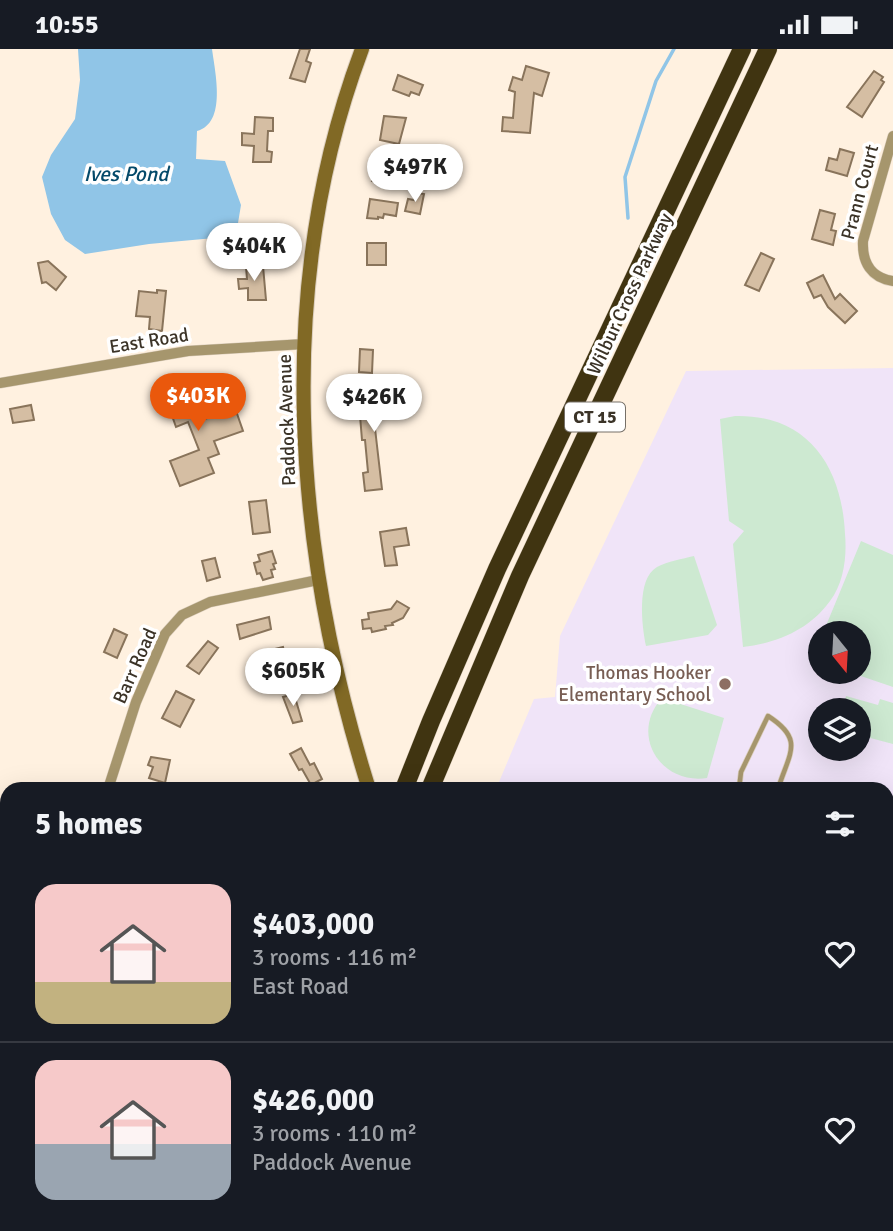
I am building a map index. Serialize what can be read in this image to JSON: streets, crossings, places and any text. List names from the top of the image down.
{
  "streets": {
    "highway": ["Wilbur Cross Parkway", "CT 15"],
    "main road": ["Paddock Avenue"],
    "street": ["Prann Court", "East Road", "Barr Road"]
  },
  "crossings": [
    ["East Road", "Paddock Avenue"],
    ["Paddock Avenue", "Barr Road"]
  ],
  "water": ["Ives Pond"],
  "places": ["Thomas Hooker Elementary School"],
  "north": "bottom",
  "page": {
    "status": "10:55",
    "price": [
      "$497K",
      "$404K",
      "$403K",
      "$426K",
      "$605K"
    ],
    "heading": "5 homes",
    "list": [
      {
        "name": "$403,000",
        "note": "3 rooms · 116 m² · East Road"
      },
      {
        "name": "$426,000",
        "note": "3 rooms · 110 m² · Paddock Avenue"
      }
    ]
  }
}
